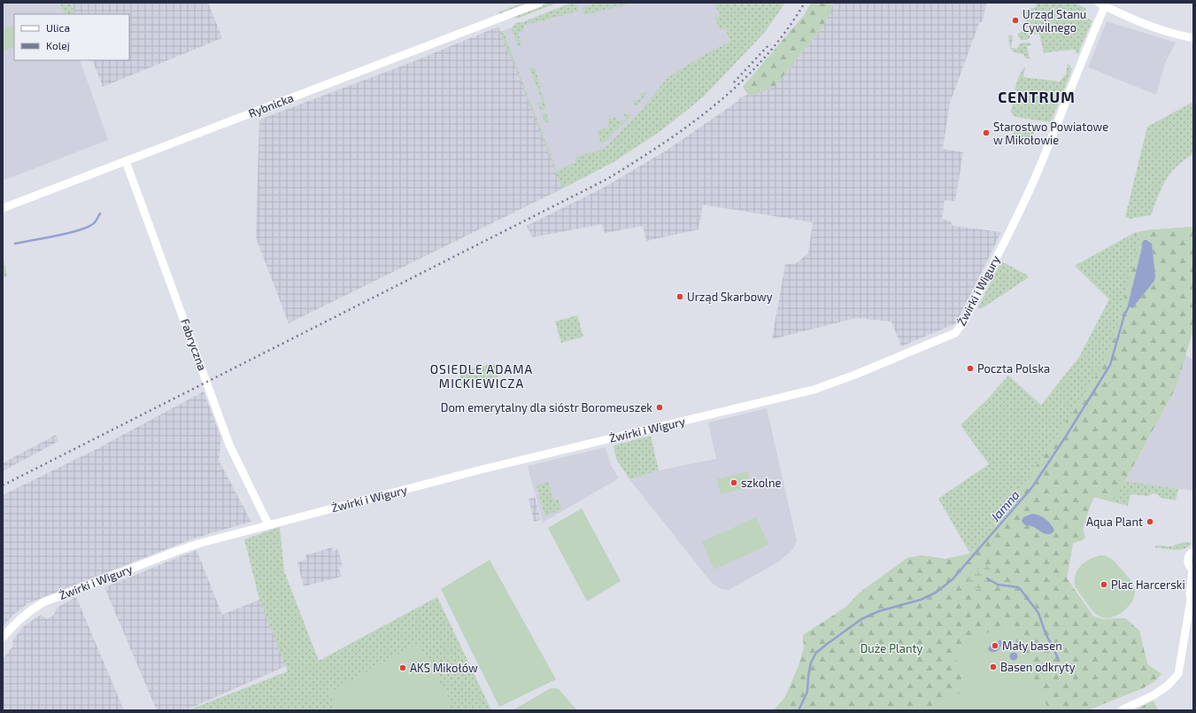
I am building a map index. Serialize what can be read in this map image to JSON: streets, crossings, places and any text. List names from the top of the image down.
{
  "streets": {
    "street": ["Rybnicka", "Żwirki i Wigury", "Fabryczna"]
  },
  "crossings": [
    ["Rybnicka", "Fabryczna"],
    ["Żwirki i Wigury", "Fabryczna"]
  ],
  "districts": ["CENTRUM", "OSIEDLE ADAMA MICKIEWICZA"],
  "water": ["Jamna"],
  "parks": ["Duże Planty"],
  "places": [
    "Urząd Stanu Cywilnego",
    "Starostwo Powiatowe w Mikołowie",
    "Urząd Skarbowy",
    "Poczta Polska",
    "Dom emerytalny dla sióstr Boromeuszek",
    "szkolne",
    "Aqua Plant",
    "Plac Harcerski",
    "Mały basen",
    "Basen odkryty",
    "AKS Mikołów"
  ],
  "legend": ["Ulica", "Kolej"]
}
